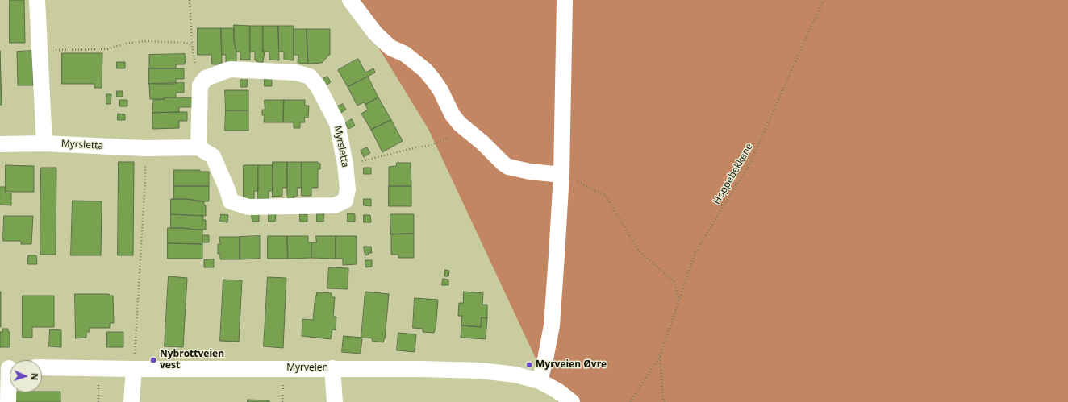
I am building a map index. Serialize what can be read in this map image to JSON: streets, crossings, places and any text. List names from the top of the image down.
{
  "streets": {
    "street": ["Myrsletta", "Myrveien"],
    "path": ["Hoppebekkene"]
  },
  "places": ["Nybrottveien vest", "Myrveien Øvre"],
  "north": "right"
}
